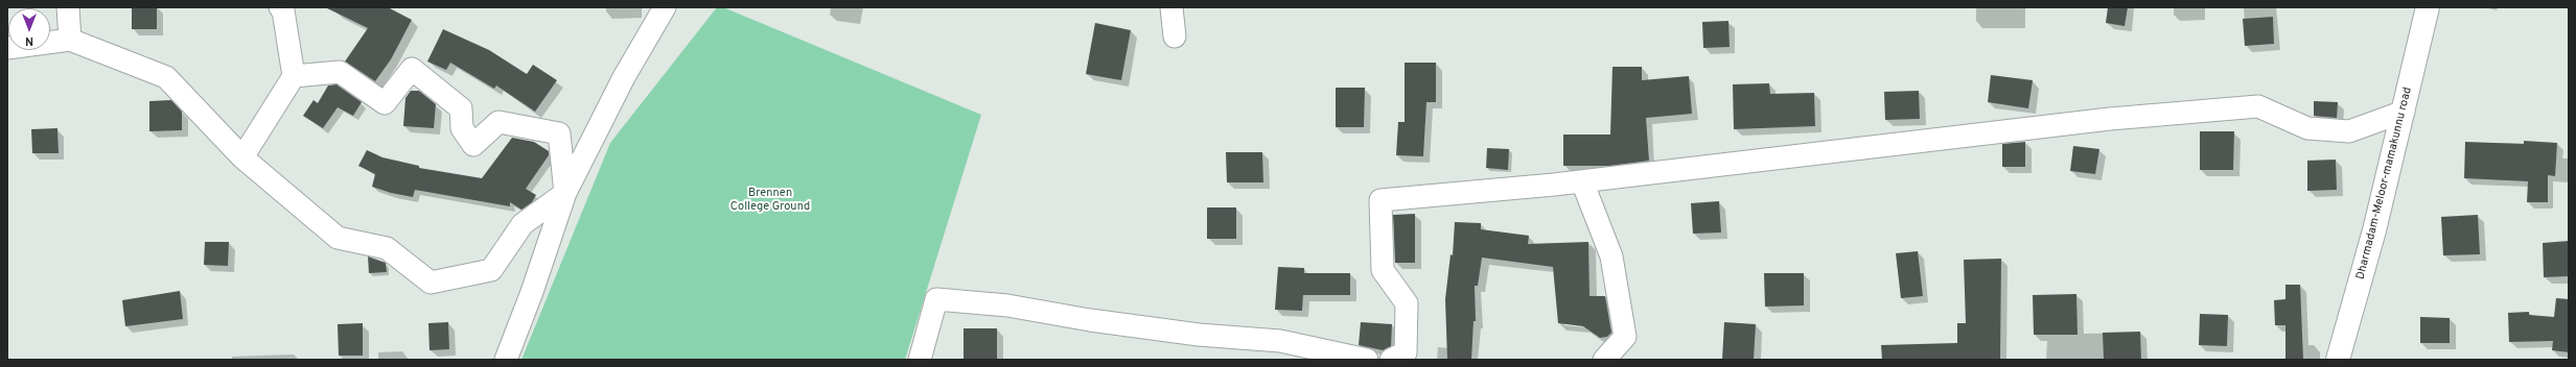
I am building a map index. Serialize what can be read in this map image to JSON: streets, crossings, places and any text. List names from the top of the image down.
{
  "streets": {
    "main road": ["Dharmadam-Meloor-mamakunnu road"]
  },
  "parks": ["Brennen College Ground"],
  "north": "bottom"
}
